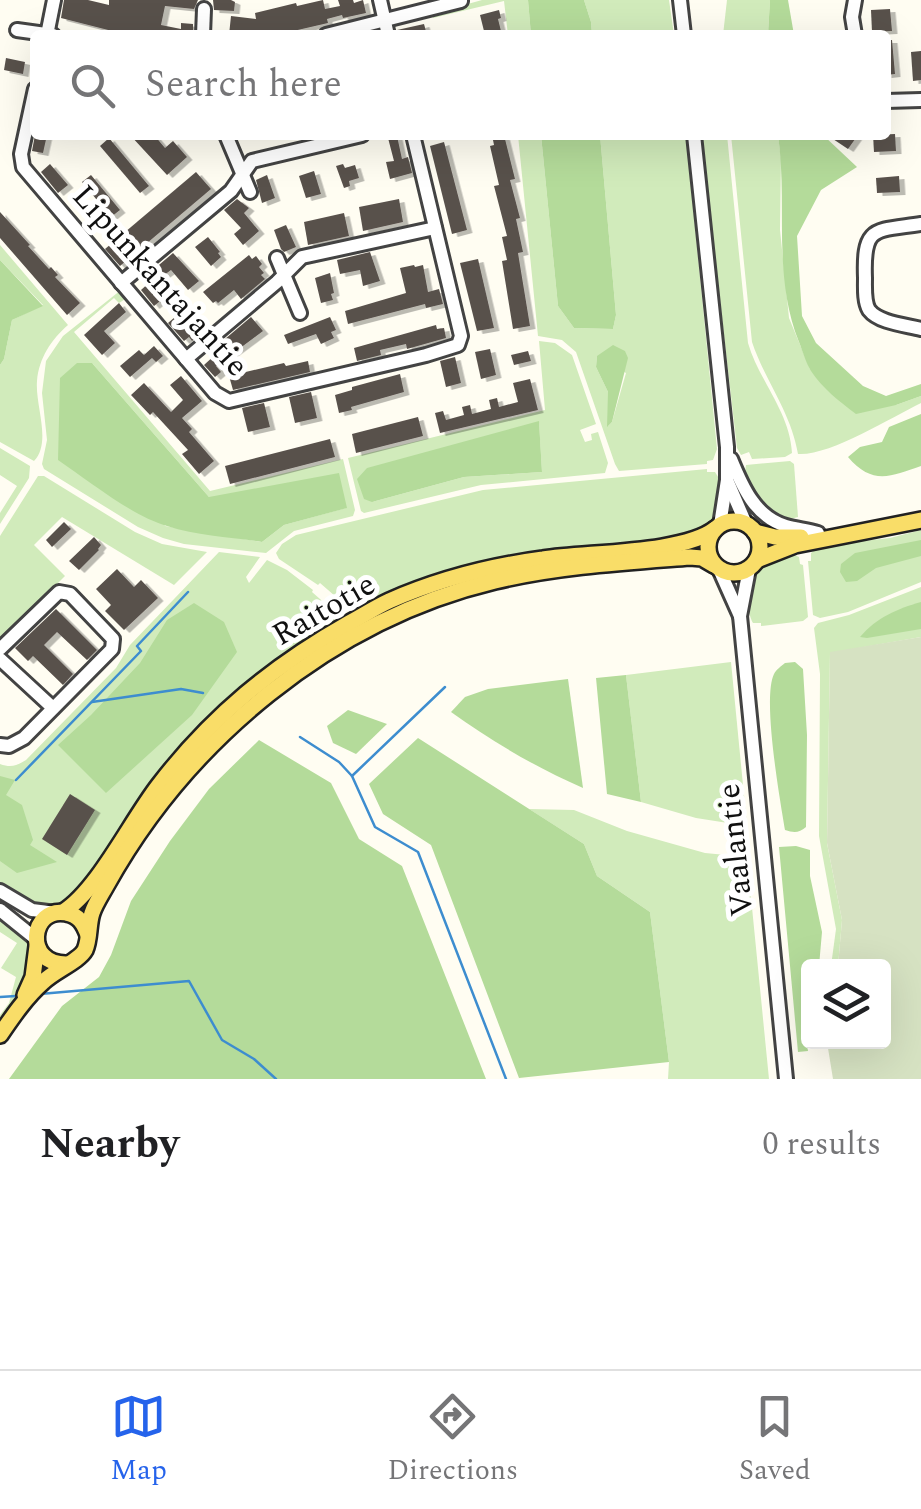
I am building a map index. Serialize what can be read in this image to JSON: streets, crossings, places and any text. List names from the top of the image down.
{
  "streets": {
    "main road": ["Raitotie"],
    "street": ["Lipunkantajantie", "Vaalantie"]
  },
  "crossings": [
    ["Raitotie", "Vaalantie"]
  ],
  "page": {
    "search": "Search here",
    "heading": ["Nearby", "0 results"],
    "nav": ["Map", "Directions", "Saved"]
  }
}
